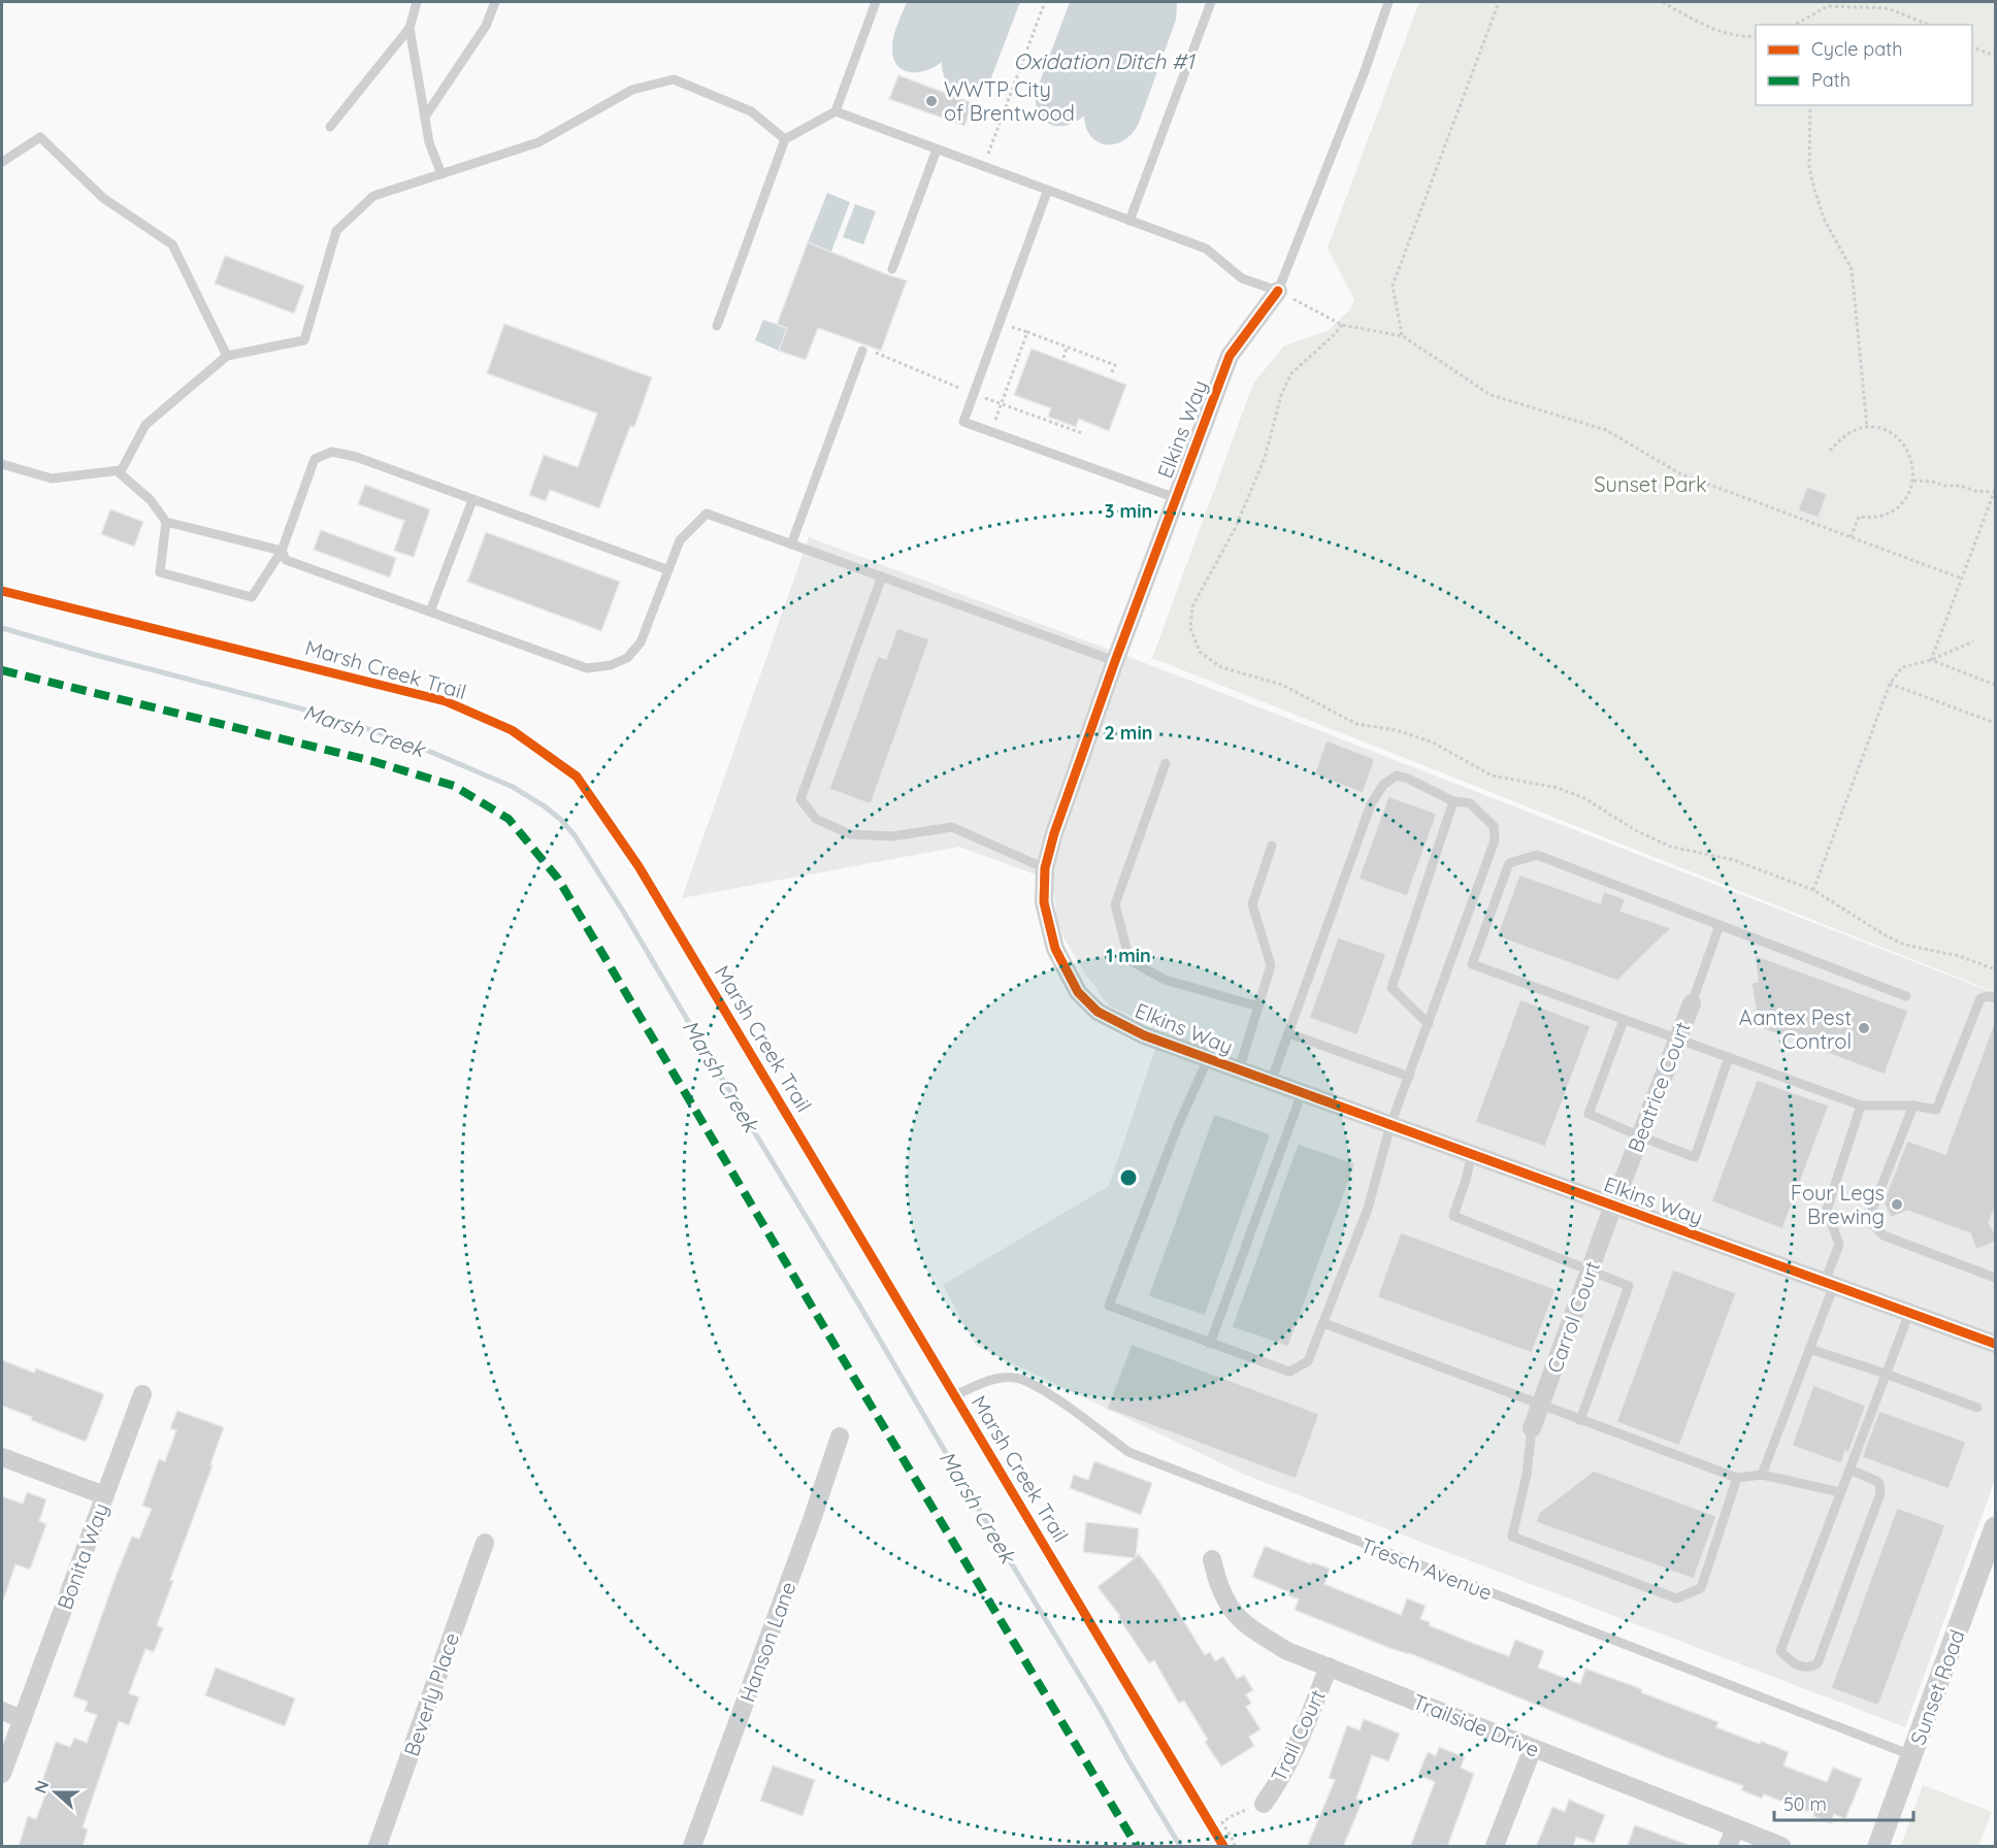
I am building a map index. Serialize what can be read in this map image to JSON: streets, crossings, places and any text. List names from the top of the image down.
{
  "streets": {
    "street": [
      "Elkins Way",
      "Beatrice Court",
      "Carrol Court",
      "Bonita Way",
      "Hanson Lane",
      "Sunset Road",
      "Beverly Place",
      "Trailside Drive",
      "Trail Court"
    ],
    "lane": ["Tresch Avenue"],
    "cycle path": ["Marsh Creek Trail"]
  },
  "crossings": [
    ["Elkins Way", "Beatrice Court"],
    ["Elkins Way", "Carrol Court"],
    ["Beatrice Court", "Carrol Court"],
    ["Tresch Avenue", "Sunset Road"],
    ["Trailside Drive", "Trail Court"]
  ],
  "water": ["Oxidation Ditch #1", "Marsh Creek"],
  "parks": ["Sunset Park"],
  "places": ["WWTP City of Brentwood", "Aantex Pest Control", "Four Legs Brewing"],
  "legend": ["Cycle path", "Path"],
  "scale_bar": "50 m",
  "north": "left",
  "rings": ["3 min", "2 min", "1 min"]
}
